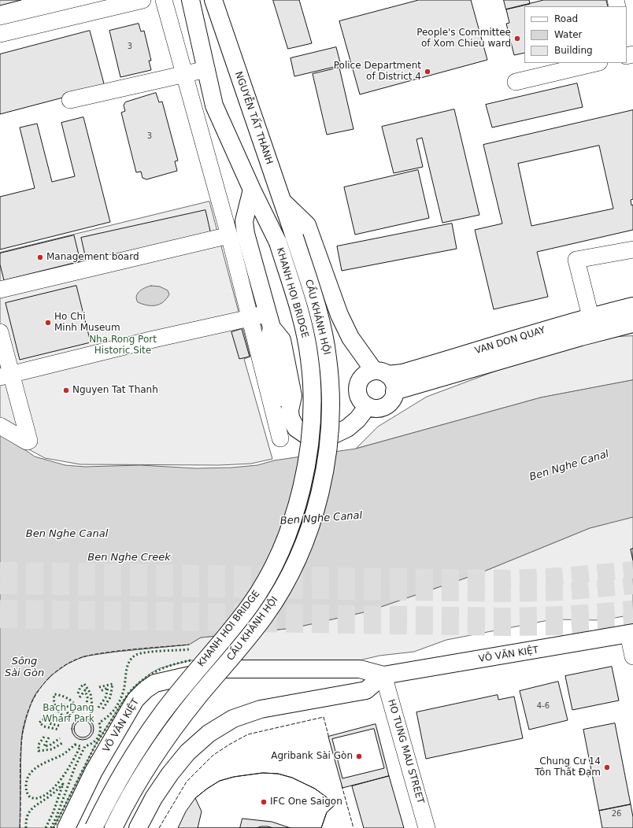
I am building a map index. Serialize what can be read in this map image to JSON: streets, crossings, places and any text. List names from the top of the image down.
{
  "streets": {
    "main road": [
      "NGUYỄN TẤT THÀNH",
      "KHANH HOI BRIDGE",
      "CẦU KHÁNH HỘI",
      "VAN DON QUAY",
      "VÕ VĂN KIỆT"
    ],
    "street": ["HO TUNG MAU STREET"]
  },
  "crossings": [
    ["NGUYỄN TẤT THÀNH", "CẦU KHÁNH HỘI"],
    ["VÕ VĂN KIỆT", "HO TUNG MAU STREET"]
  ],
  "water": ["Ben Nghe Canal", "Ben Nghe Creek", "Sông Sài Gòn"],
  "parks": ["Nha Rong Port Historic Site", "Bach Dang Wharf Park"],
  "places": [
    "People's Committee of Xom Chieu ward",
    "Police Department of District 4",
    "Management board",
    "Ho Chi Minh Museum",
    "Nguyen Tat Thanh",
    "Agribank Sài Gòn",
    "Chung Cư 14 Tôn Thất Đạm",
    "IFC One Saigon"
  ],
  "house_numbers": [
    "3",
    "3",
    "4-6",
    "26"
  ],
  "legend": ["Road", "Water", "Building"]
}
